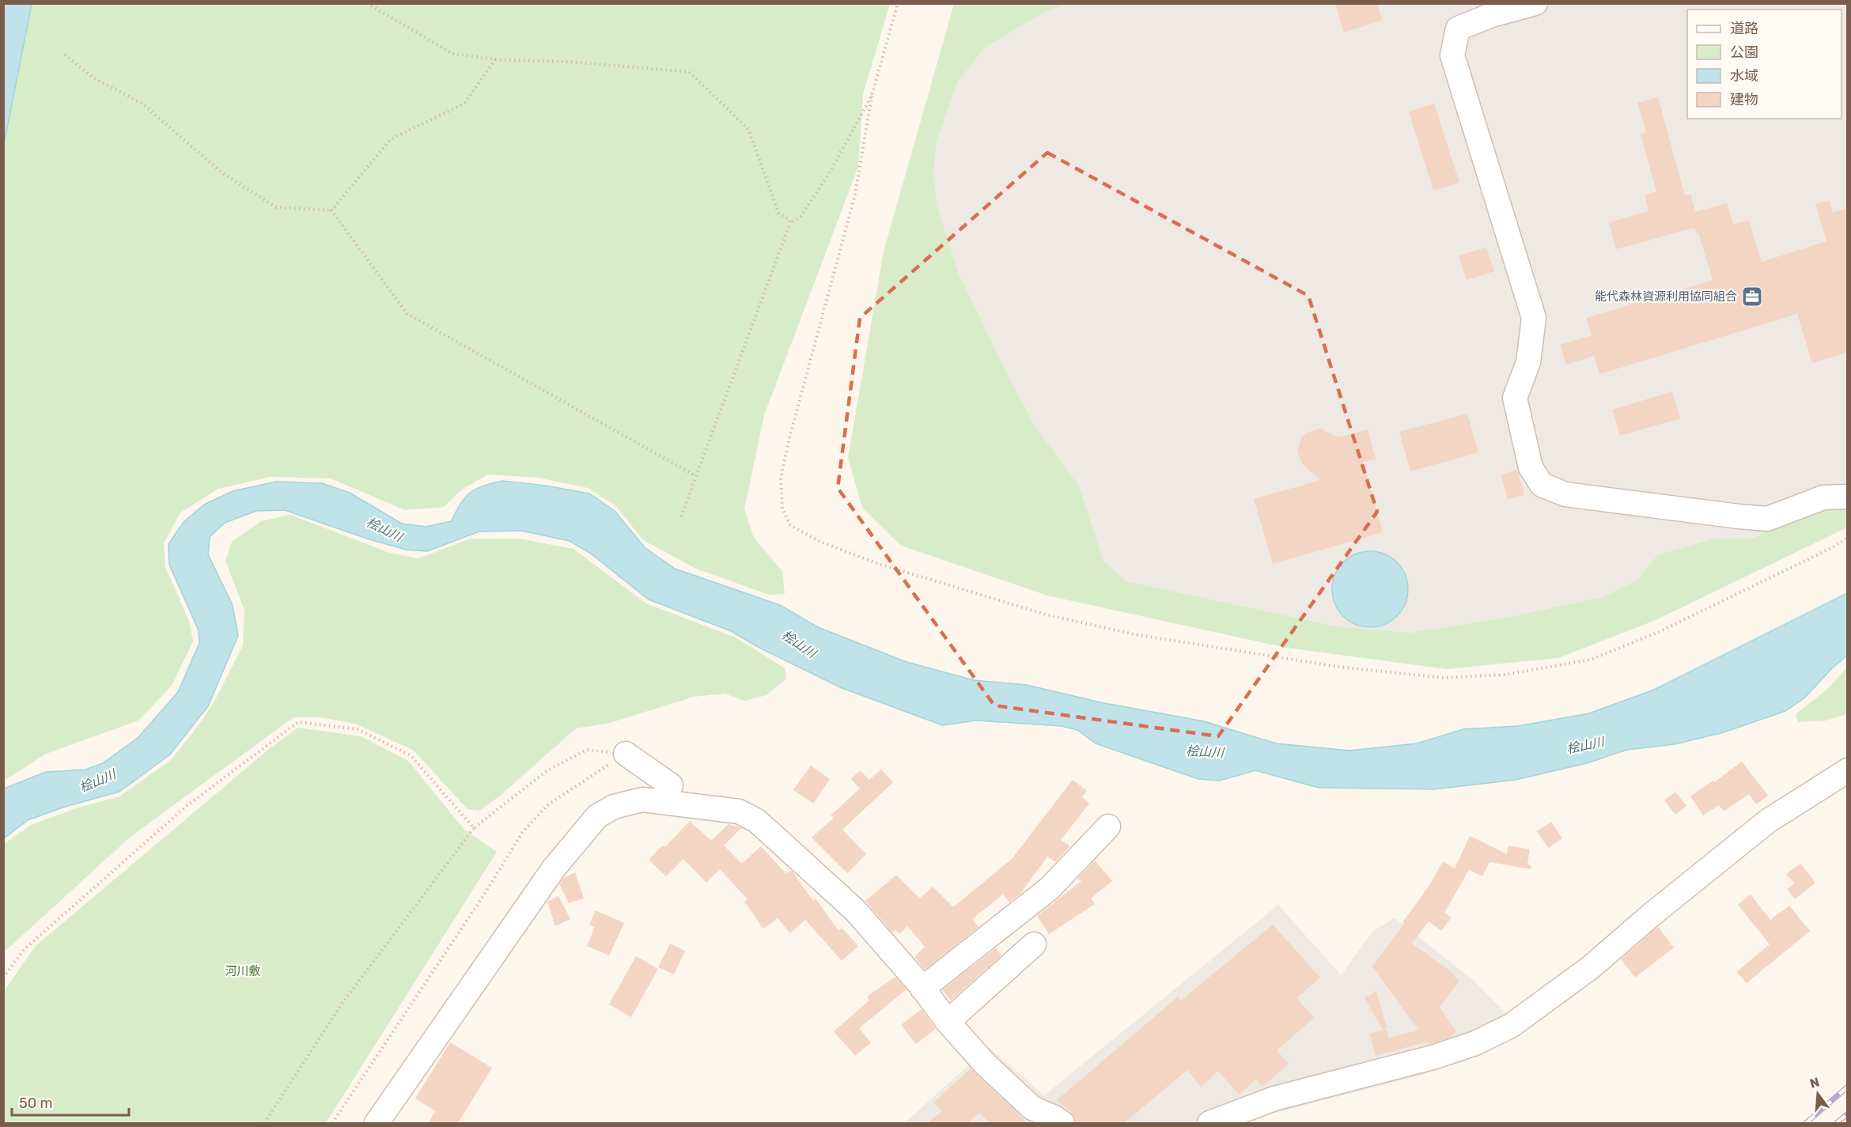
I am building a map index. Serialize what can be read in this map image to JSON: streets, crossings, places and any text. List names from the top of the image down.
{
  "water": ["桧山川"],
  "parks": ["河川敷"],
  "places": {
    "office": ["能代森林資源利用協同組合"]
  },
  "legend": [
    "道路",
    "公園",
    "水域",
    "建物"
  ],
  "scale_bar": "50 m",
  "north": "top"
}
